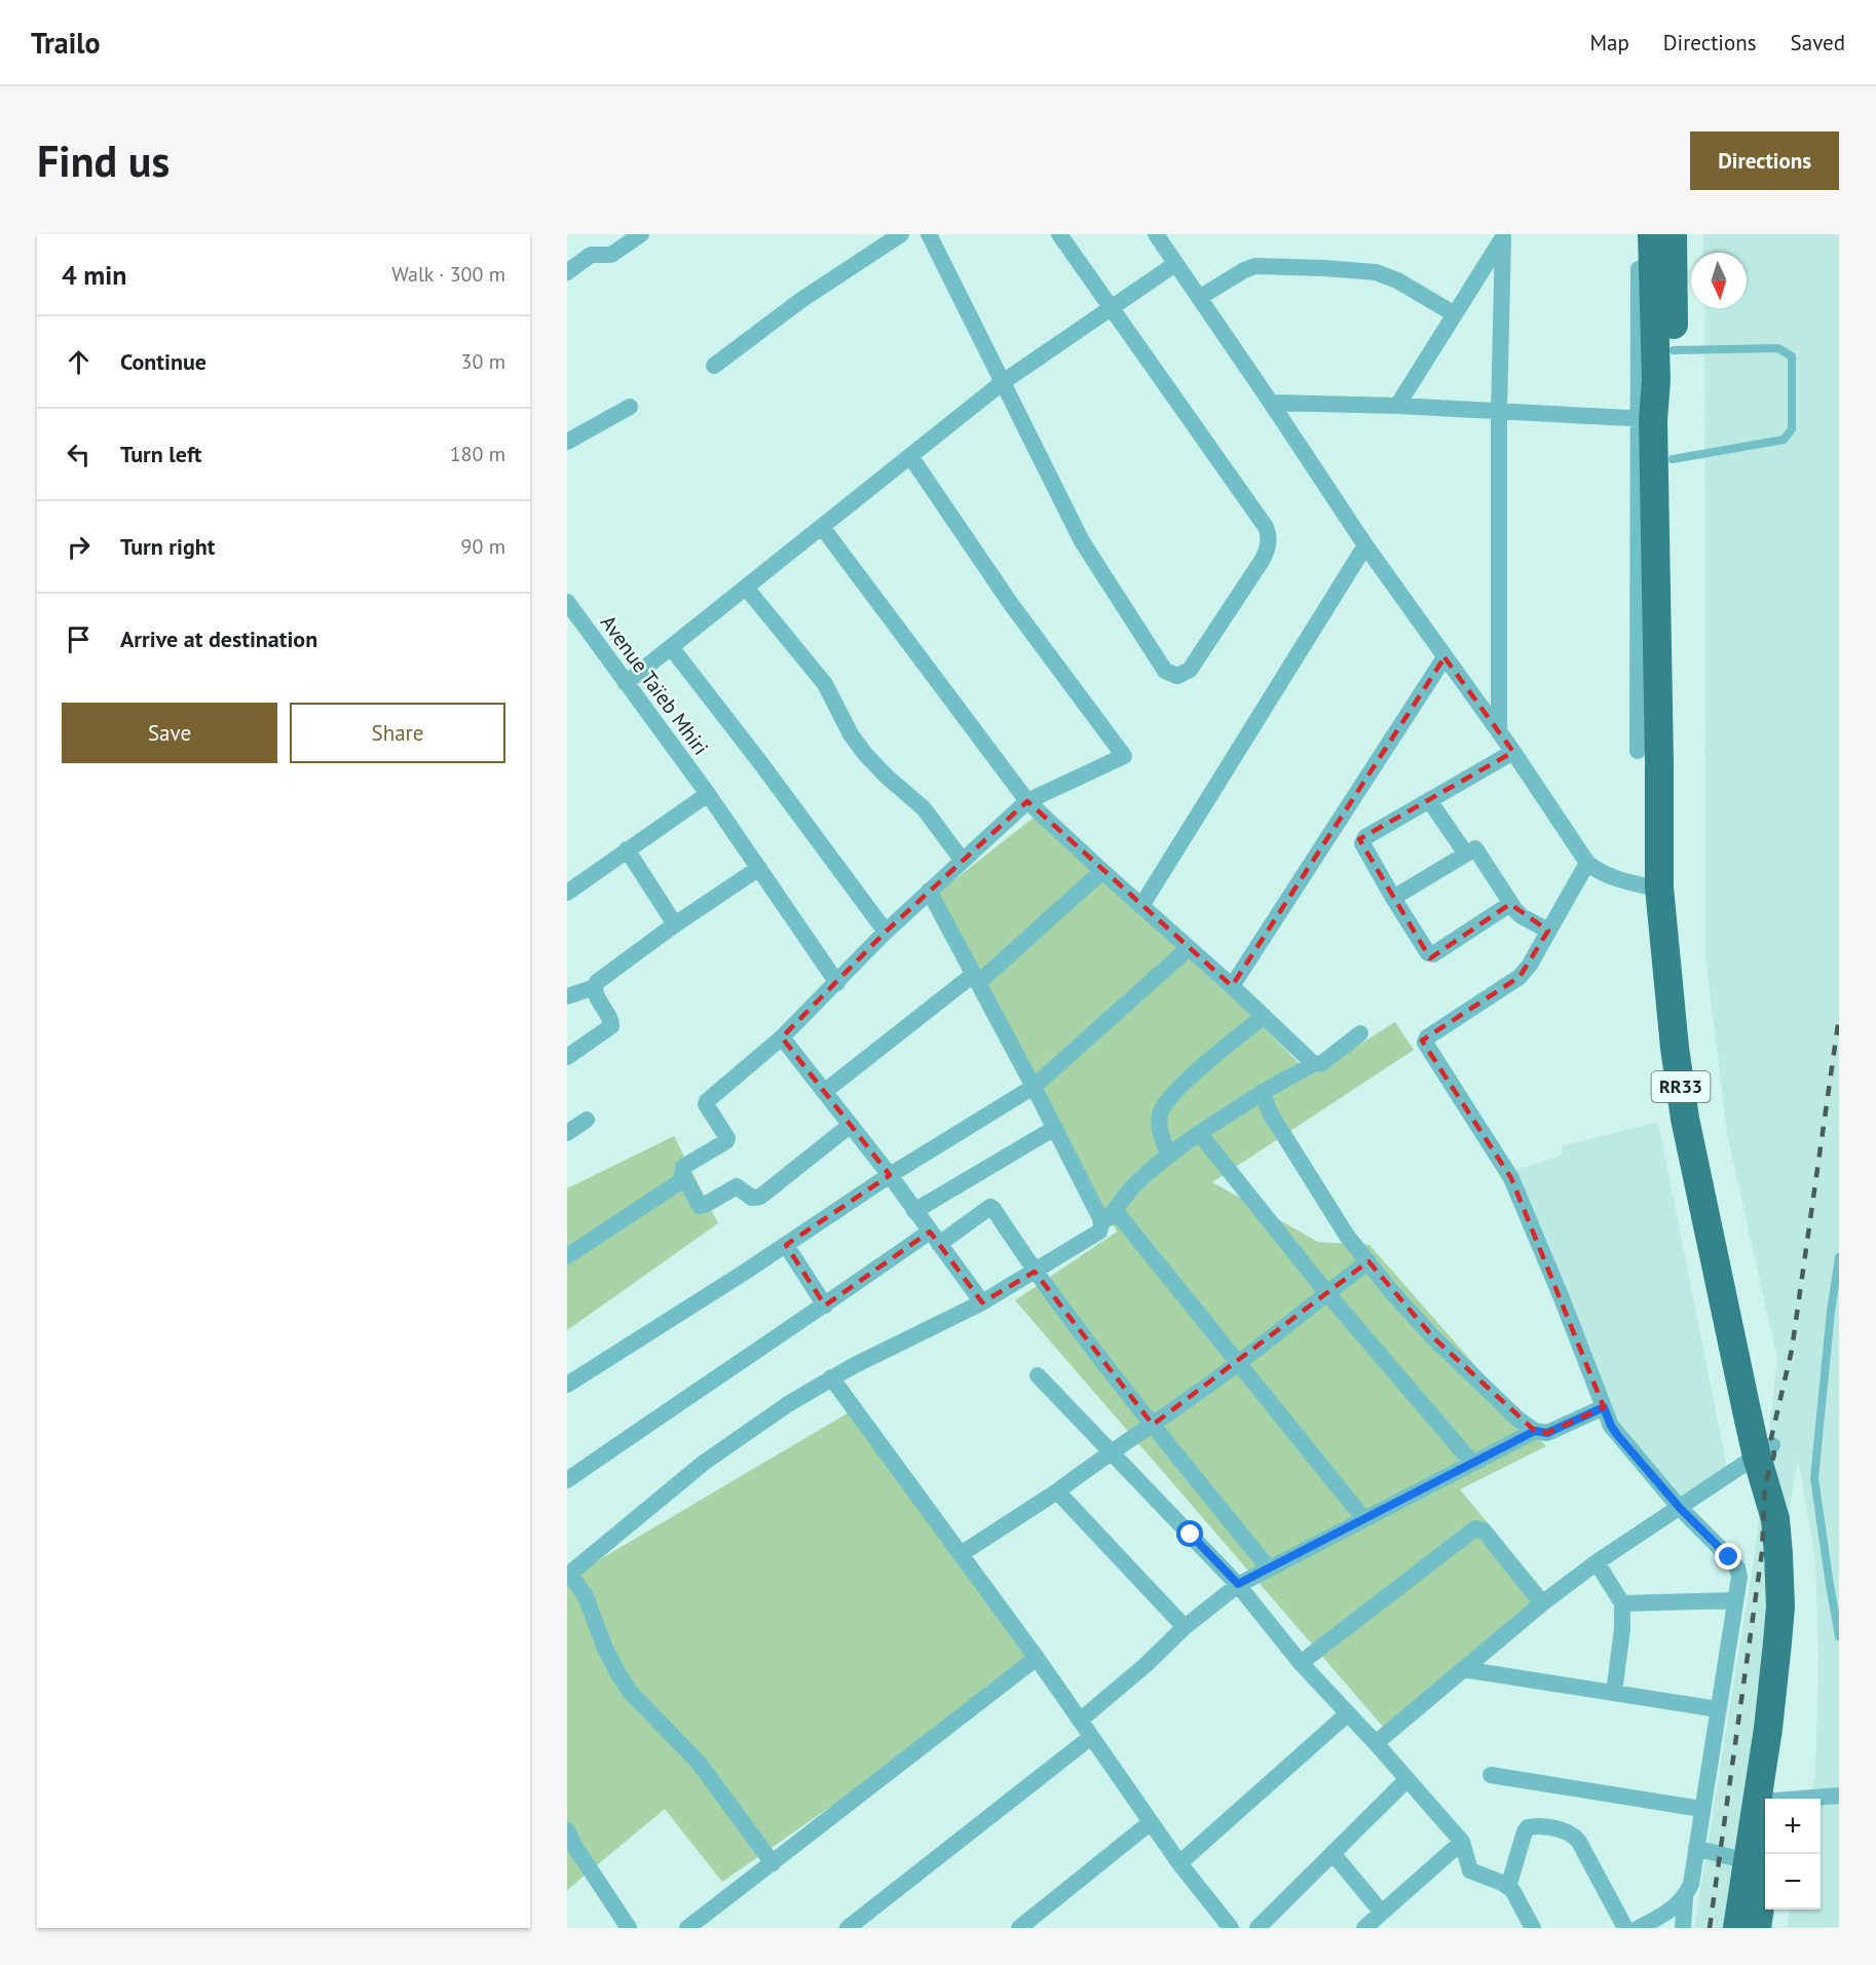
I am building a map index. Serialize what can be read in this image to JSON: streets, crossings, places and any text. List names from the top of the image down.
{
  "streets": {
    "highway": ["RR33"],
    "street": ["Avenue Taïeb Mhiri"]
  },
  "north": "bottom",
  "page": {
    "header": "Trailo",
    "nav": ["Map", "Directions", "Saved"],
    "buttons": [
      "Directions",
      ["Save", "Share"]
    ],
    "title": "Find us",
    "heading": ["4 min", "Walk · 300 m"],
    "list": [
      ["Continue", "30 m"],
      ["Turn left", "180 m"],
      ["Turn right", "90 m"],
      "Arrive at destination"
    ],
    "map_buttons": ["+", "−"]
  }
}
